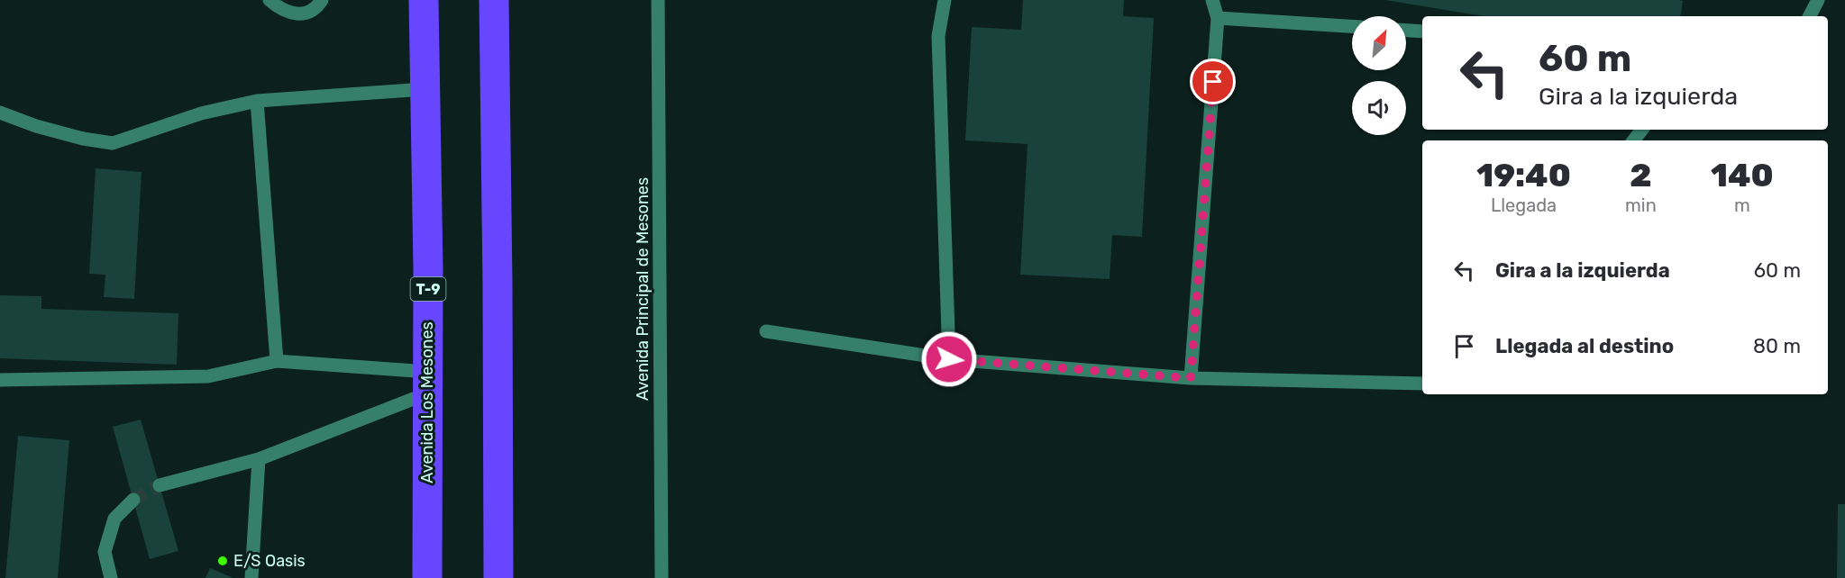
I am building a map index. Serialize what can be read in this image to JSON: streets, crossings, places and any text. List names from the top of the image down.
{
  "streets": {
    "highway": ["T-9", "Avenida Los Mesones"],
    "street": ["Avenida Principal de Mesones"]
  },
  "places": ["E/S Oasis"],
  "north": "top right",
  "page": {
    "turn": ["60 m", "Gira a la izquierda"],
    "eta": [
      "19:40",
      "Llegada",
      "2",
      "min",
      "140",
      "m"
    ],
    "list": [
      {
        "name": "Gira a la izquierda",
        "value": "60 m"
      },
      {
        "name": "Llegada al destino",
        "value": "80 m"
      }
    ]
  }
}
